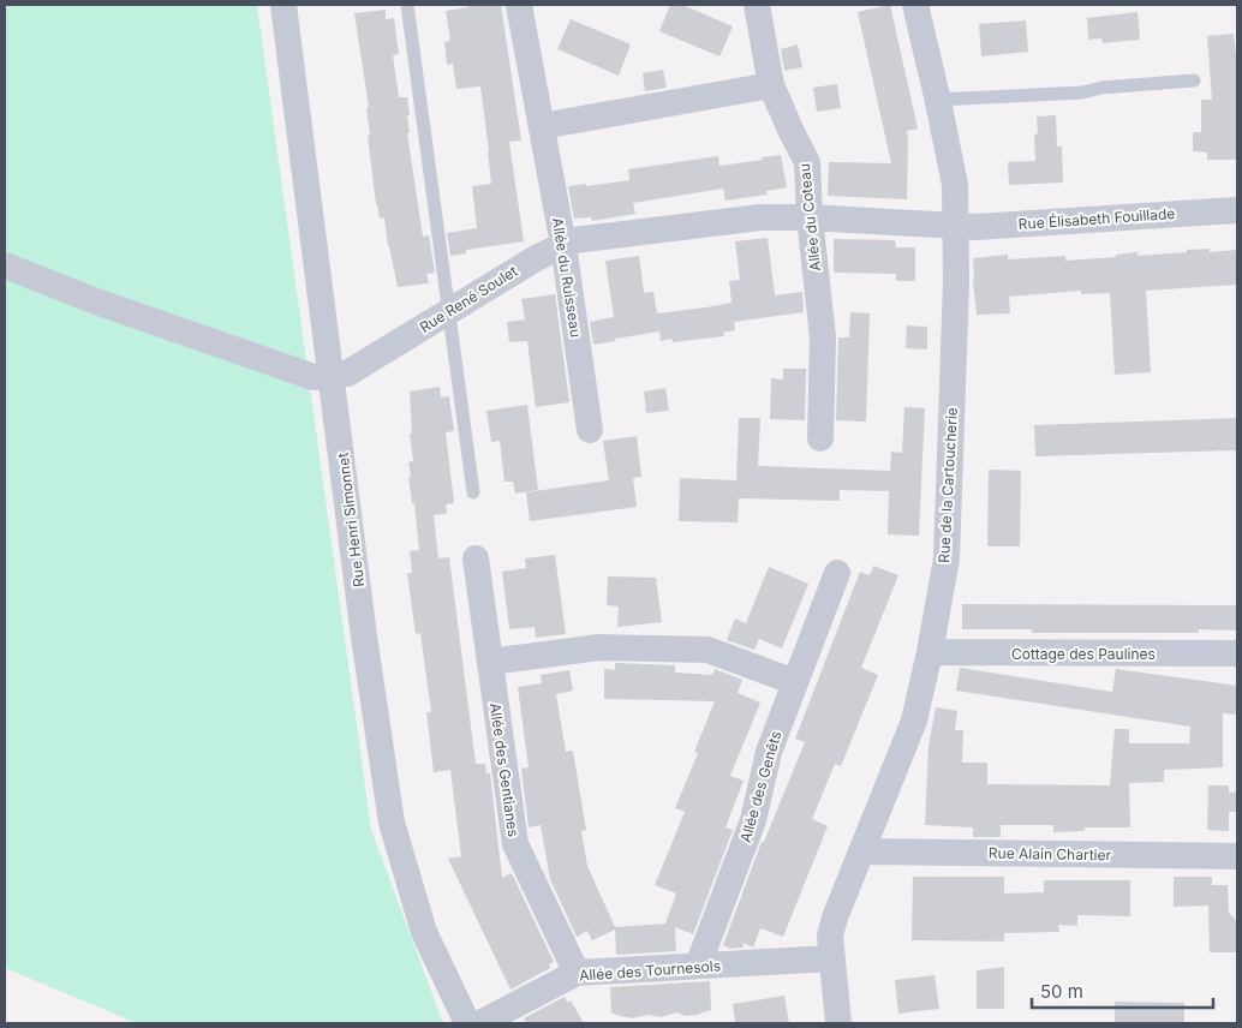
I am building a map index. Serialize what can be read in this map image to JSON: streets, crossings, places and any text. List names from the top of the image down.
{
  "streets": {
    "street": [
      "Allée du Coteau",
      "Rue Élisabeth Fouillade",
      "Allée du Ruisseau",
      "Rue René Soulet",
      "Rue de la Cartoucherie",
      "Rue Henri Simonnet",
      "Cottage des Paulines",
      "Allée des Gentianes",
      "Allée des Genêts",
      "Rue Alain Chartier",
      "Allée des Tournesols"
    ]
  },
  "crossings": [
    ["Allée du Coteau", "Rue René Soulet"],
    ["Rue Élisabeth Fouillade", "Rue René Soulet"],
    ["Rue Élisabeth Fouillade", "Rue de la Cartoucherie"],
    ["Allée du Ruisseau", "Rue René Soulet"],
    ["Rue René Soulet", "Rue de la Cartoucherie"],
    ["Rue René Soulet", "Rue Henri Simonnet"],
    ["Rue de la Cartoucherie", "Cottage des Paulines"],
    ["Rue de la Cartoucherie", "Rue Alain Chartier"],
    ["Rue de la Cartoucherie", "Allée des Tournesols"],
    ["Allée des Gentianes", "Allée des Tournesols"],
    ["Allée des Genêts", "Allée des Tournesols"]
  ],
  "scale_bar": "50 m"
}
